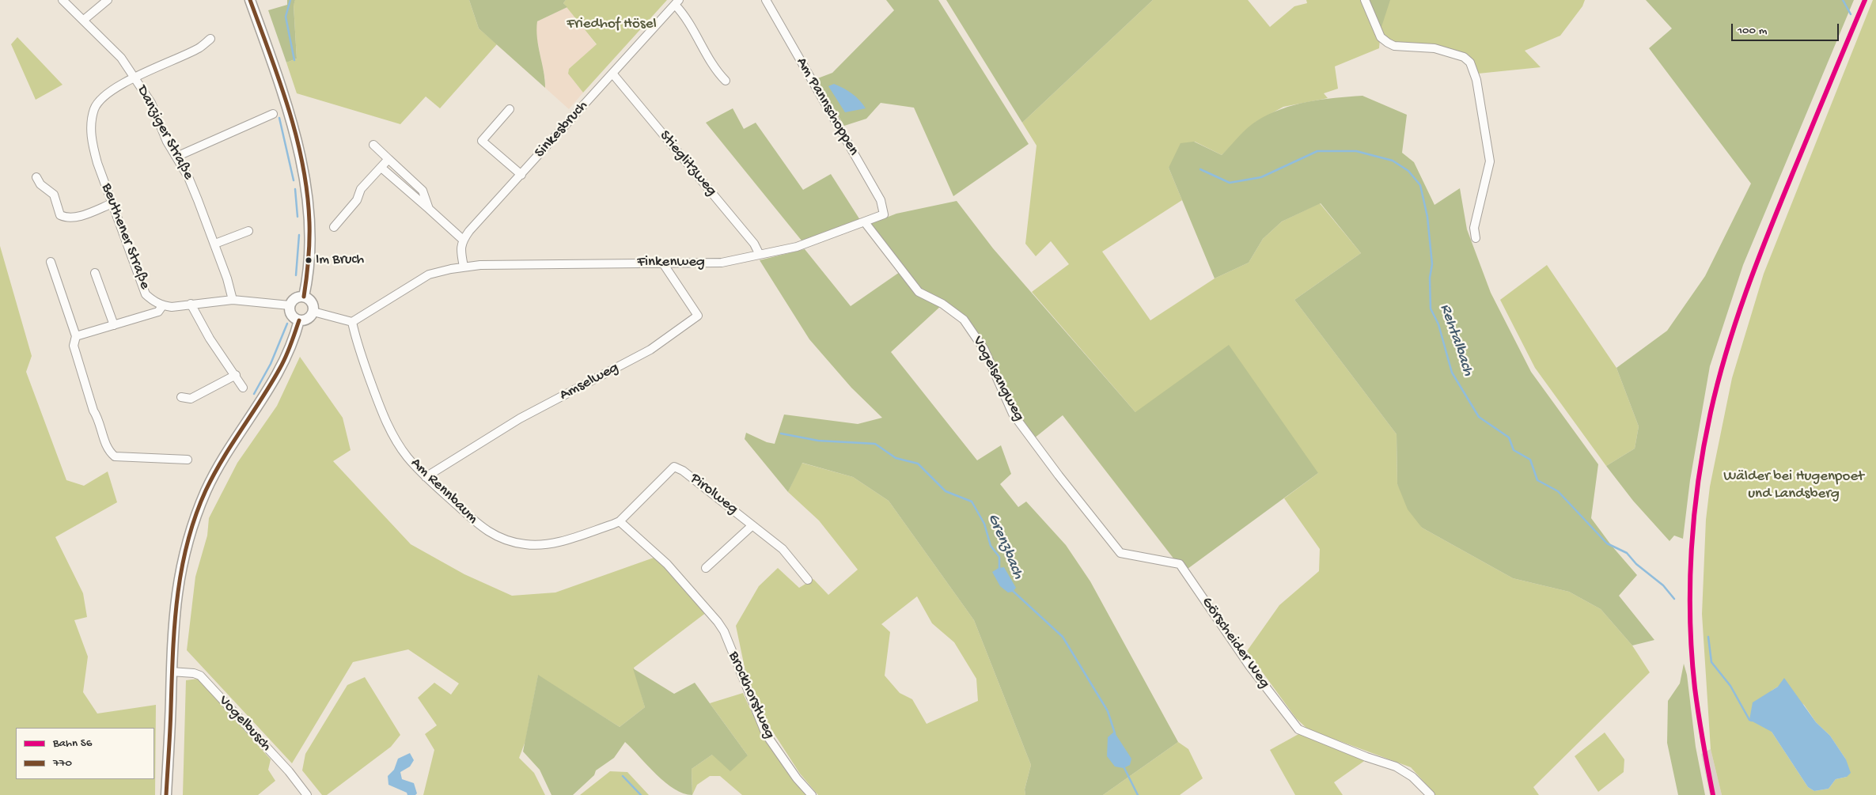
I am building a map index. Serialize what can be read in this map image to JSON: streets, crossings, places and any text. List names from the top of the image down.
{
  "streets": {
    "street": [
      "Am Pannschoppen",
      "Sinkesbruch",
      "Danziger Straße",
      "Stieglitzweg",
      "Beuthener Straße",
      "Finkenweg",
      "Vogelsangweg",
      "Amselweg",
      "Am Rennbaum",
      "Pirolweg",
      "Görscheider Weg",
      "Brockhorstweg",
      "Vogelbusch"
    ]
  },
  "crossings": [
    ["Am Pannschoppen", "Finkenweg"],
    ["Sinkesbruch", "Stieglitzweg"],
    ["Danziger Straße", "Beuthener Straße"],
    ["Stieglitzweg", "Finkenweg"],
    ["Finkenweg", "Vogelsangweg"],
    ["Finkenweg", "Amselweg"],
    ["Finkenweg", "Am Rennbaum"],
    ["Vogelsangweg", "Görscheider Weg"],
    ["Amselweg", "Am Rennbaum"],
    ["Am Rennbaum", "Pirolweg"],
    ["Am Rennbaum", "Brockhorstweg"]
  ],
  "water": ["Rehtalbach", "Grenzbach"],
  "parks": ["Friedhof Hösel", "Wälder bei Hugenpoet und Landsberg"],
  "places": ["Im Bruch"],
  "lines": ["rail line S6", "transit line 770"],
  "legend": ["Bahn S6", "770"],
  "scale_bar": "100 m"
}
